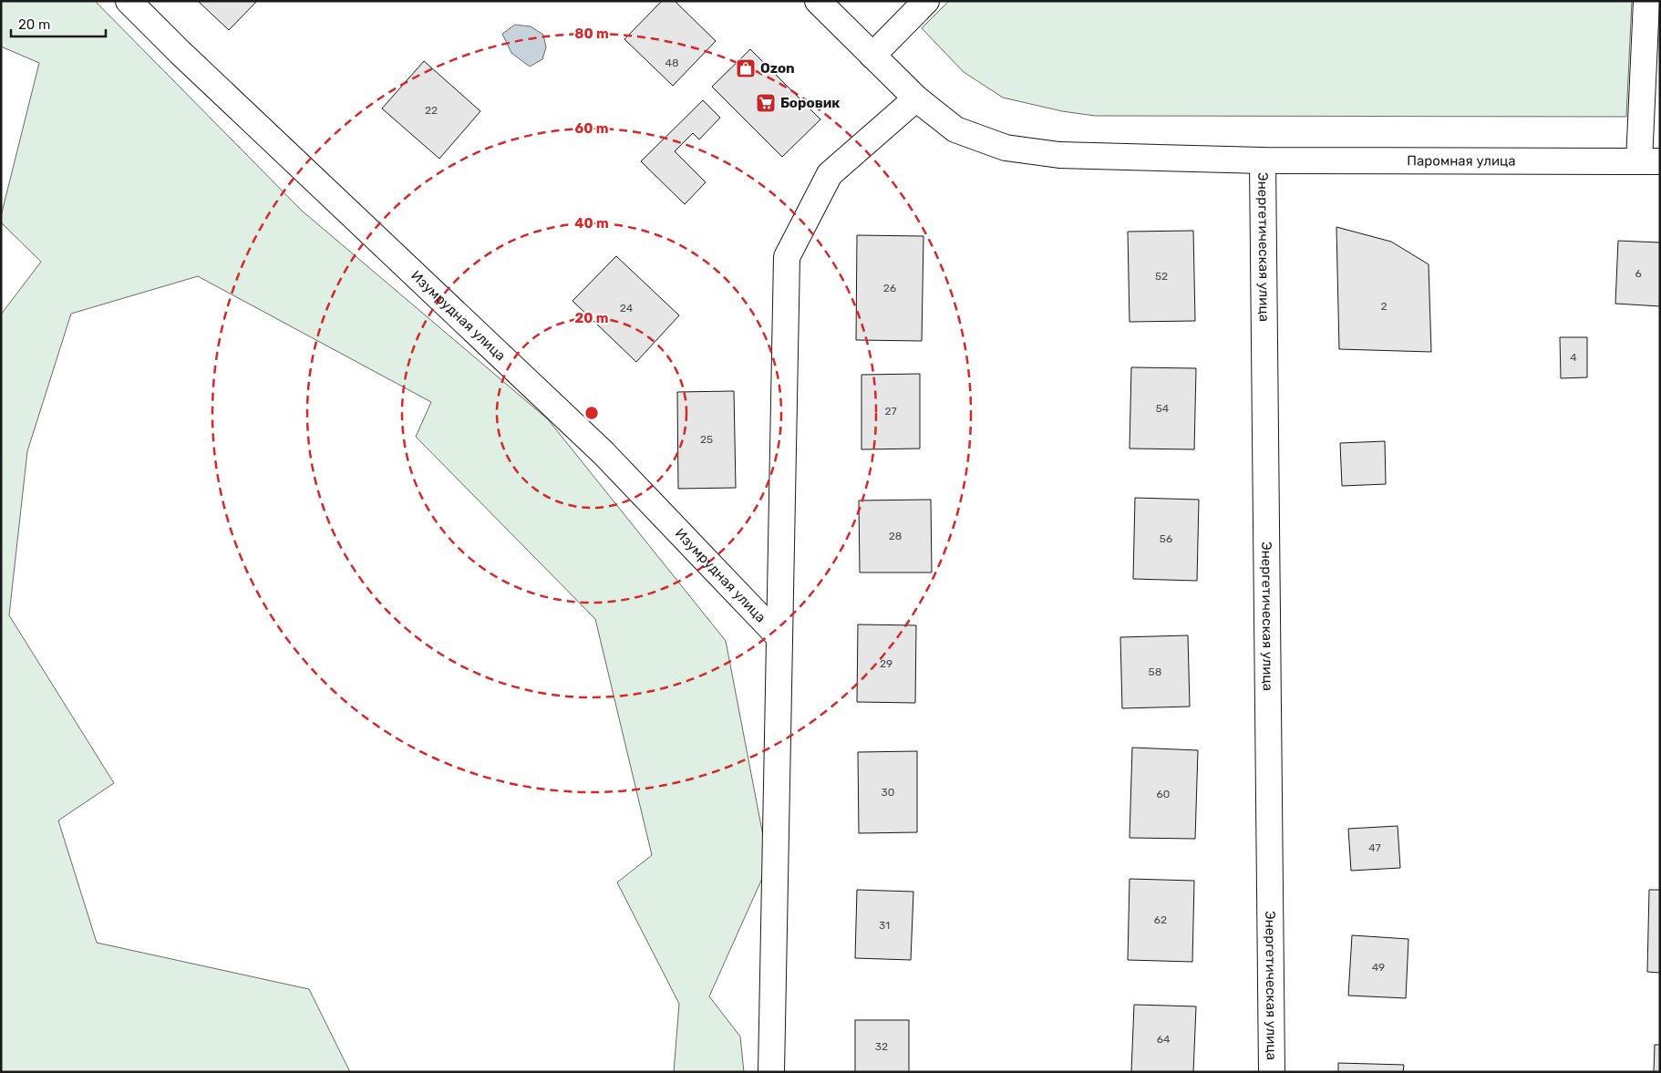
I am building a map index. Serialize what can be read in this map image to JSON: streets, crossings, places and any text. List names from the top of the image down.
{
  "streets": {
    "street": ["Паромная улица", "Энергетическая улица", "Изумрудная улица"]
  },
  "crossings": [
    ["Паромная улица", "Энергетическая улица"]
  ],
  "places": {
    "shop": ["Ozon"],
    "supermarket": ["Боровик"]
  },
  "house_numbers": [
    "48",
    "22",
    "6",
    "52",
    "26",
    "2",
    "24",
    "4",
    "54",
    "27",
    "25",
    "28",
    "56",
    "29",
    "58",
    "30",
    "60",
    "47",
    "62",
    "31",
    "49",
    "64",
    "32"
  ],
  "scale_bar": "20 m",
  "rings": [
    "80 m",
    "60 m",
    "40 m",
    "20 m"
  ]
}
